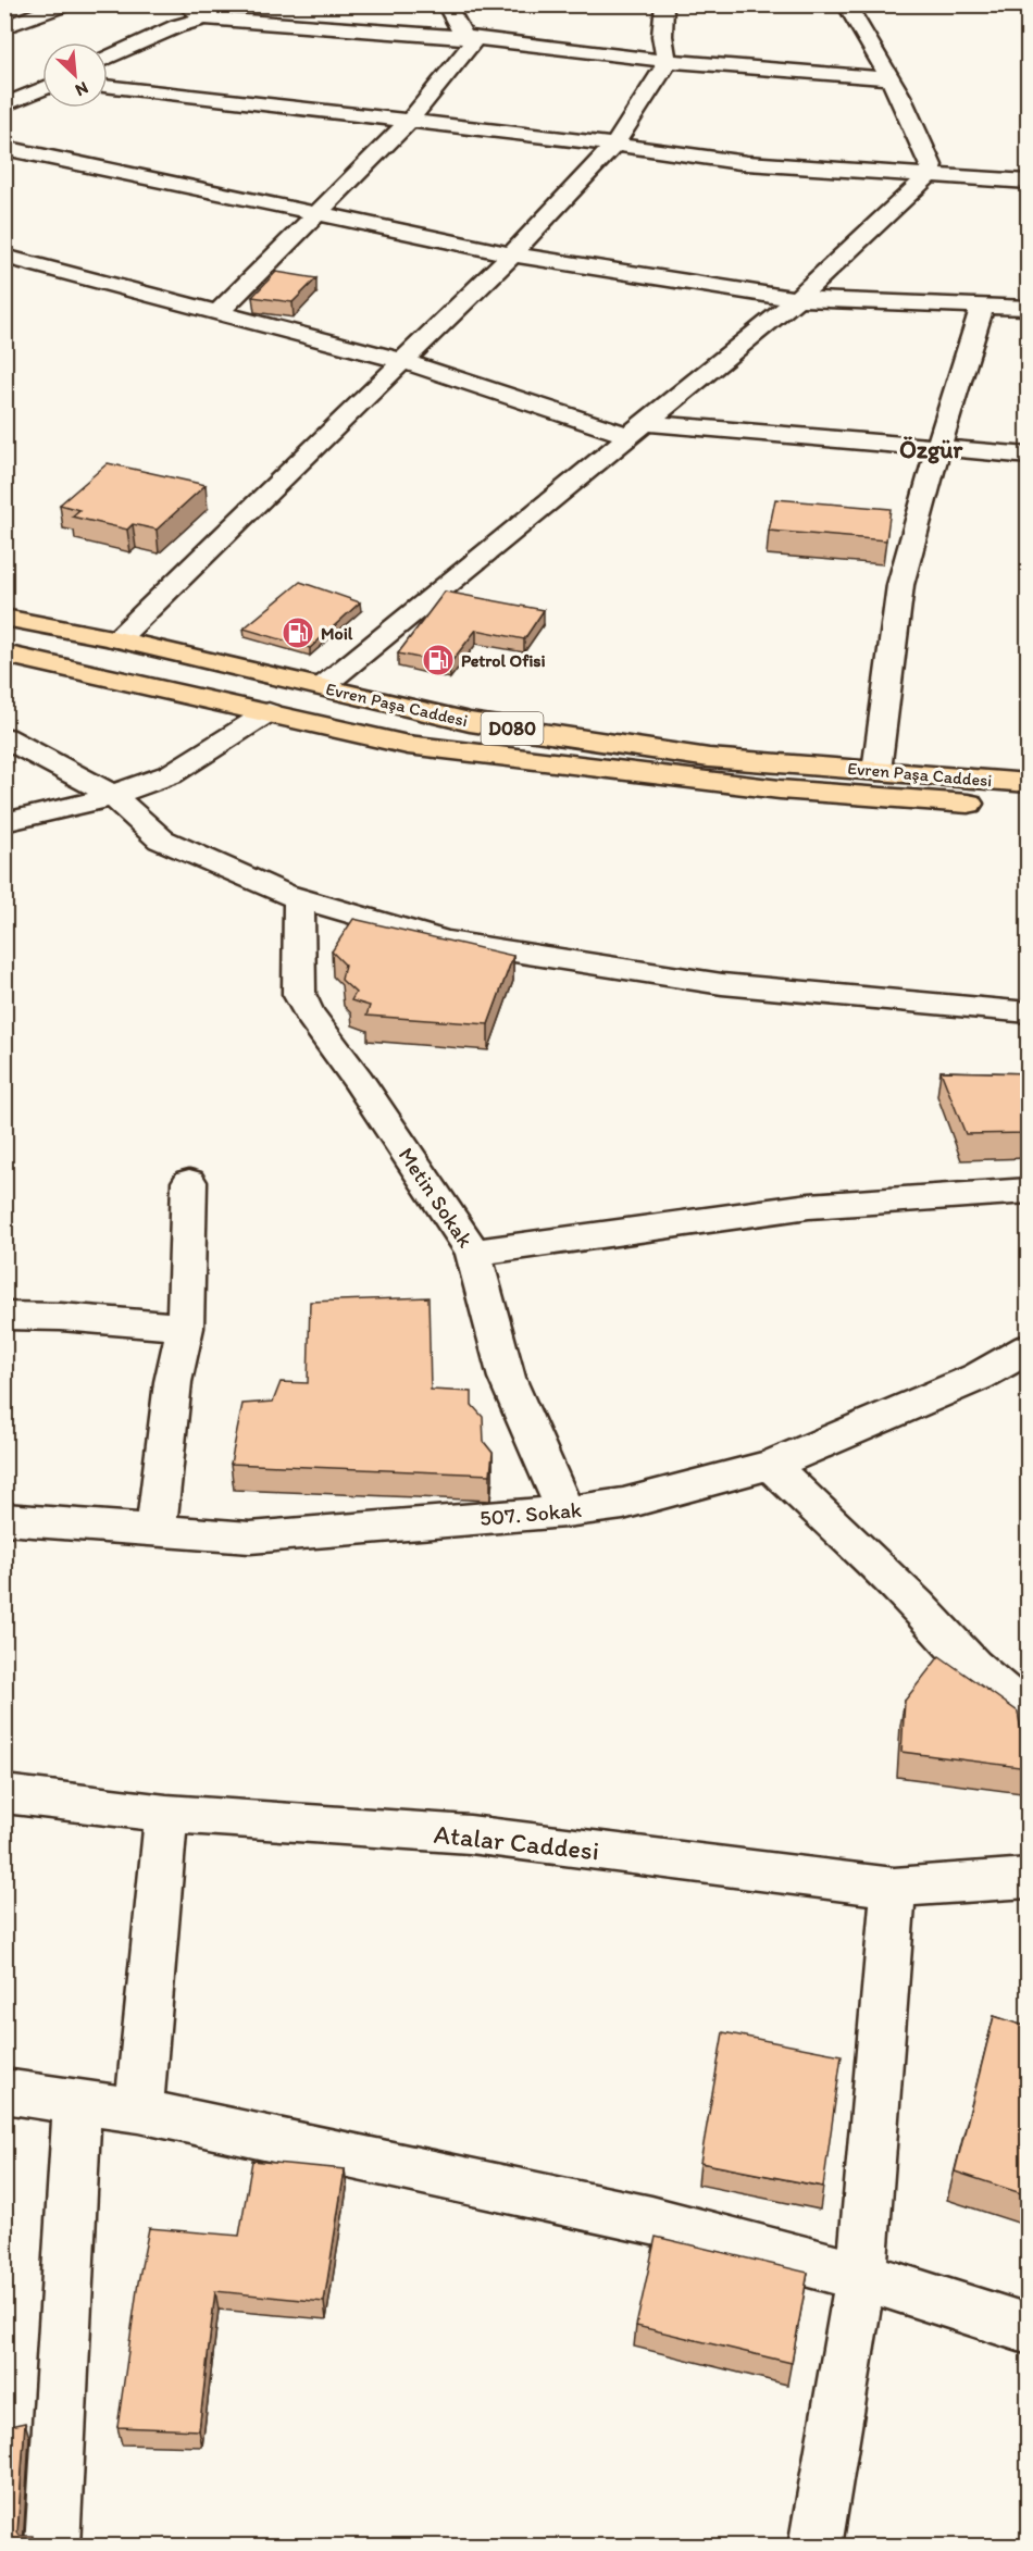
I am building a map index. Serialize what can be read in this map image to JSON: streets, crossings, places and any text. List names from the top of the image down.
{
  "streets": {
    "highway": ["Evren Paşa Caddesi", "D080"],
    "street": ["Metin Sokak", "507. Sokak", "Atalar Caddesi"]
  },
  "crossings": [
    ["Metin Sokak", "507. Sokak"]
  ],
  "districts": ["Özgür"],
  "places": {
    "fuel station": ["Moil", "Petrol Ofisi"]
  },
  "north": "bottom right"
}
